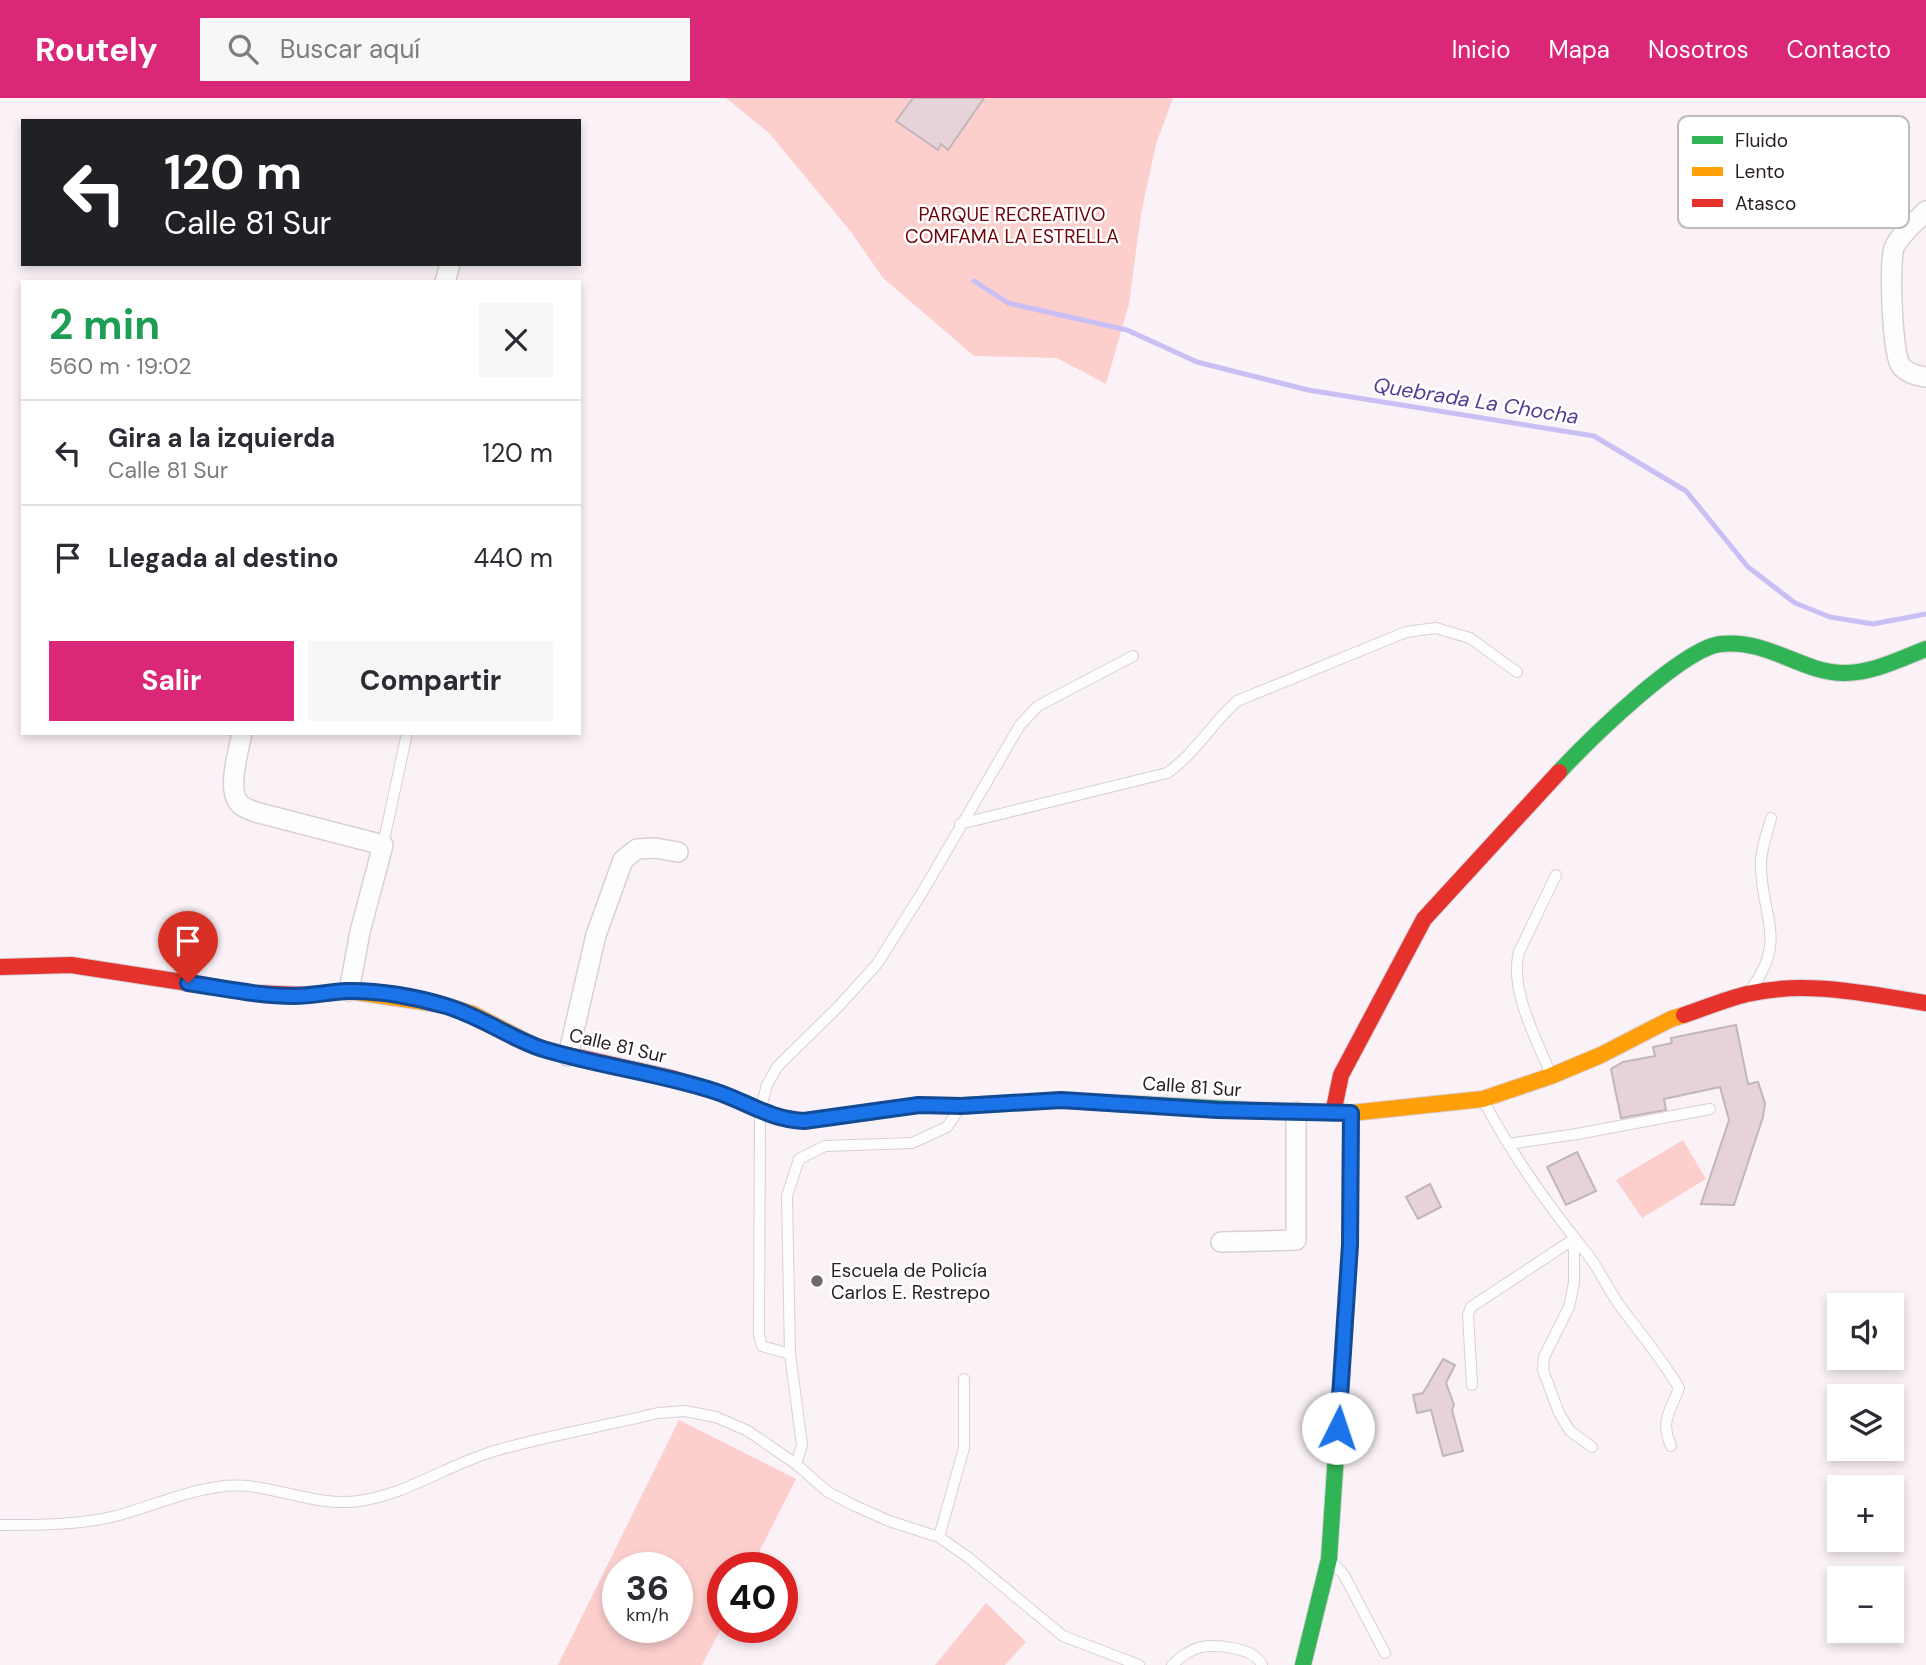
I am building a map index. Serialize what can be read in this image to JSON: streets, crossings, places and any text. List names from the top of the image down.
{
  "streets": {
    "street": ["Calle 81 Sur"]
  },
  "water": ["Quebrada La Chocha"],
  "parks": ["PARQUE RECREATIVO COMFAMA LA ESTRELLA"],
  "places": ["Escuela de Policía Carlos E. Restrepo"],
  "legend": ["Fluido", "Lento", "Atasco"],
  "page": {
    "header": "Routely",
    "search": "Buscar aquí",
    "nav": [
      "Inicio",
      "Mapa",
      "Nosotros",
      "Contacto"
    ],
    "turn": ["120 m", "Calle 81 Sur"],
    "heading": ["2 min", "560 m · 19:02"],
    "list": [
      {
        "name": "Gira a la izquierda",
        "note": "Calle 81 Sur",
        "value": "120 m"
      },
      {
        "name": "Llegada al destino",
        "value": "440 m"
      }
    ],
    "buttons": ["Salir", "Compartir"],
    "map_buttons": ["+", "−"],
    "speed": "36 km/h",
    "limit": "40"
  }
}
